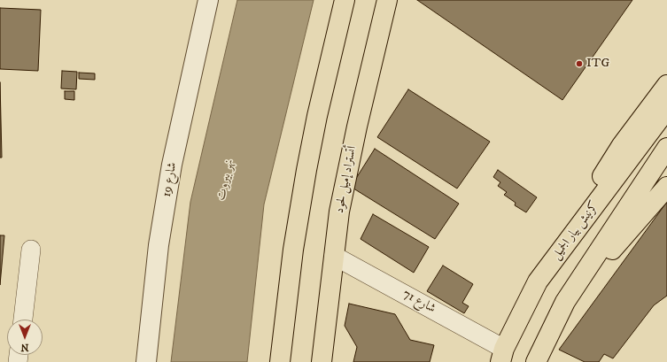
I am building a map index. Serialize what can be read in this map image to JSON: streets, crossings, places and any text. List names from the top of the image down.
{
  "streets": {
    "highway": ["أتستراد إميل لحود", "كرنيش بيار الجميل"],
    "street": ["شارع 19", "شارع 71"]
  },
  "crossings": [
    ["أتستراد إميل لحود", "شارع 71"],
    ["كرنيش بيار الجميل", "شارع 71"]
  ],
  "water": ["نهر بيروت"],
  "places": ["ITG"],
  "north": "bottom"
}
